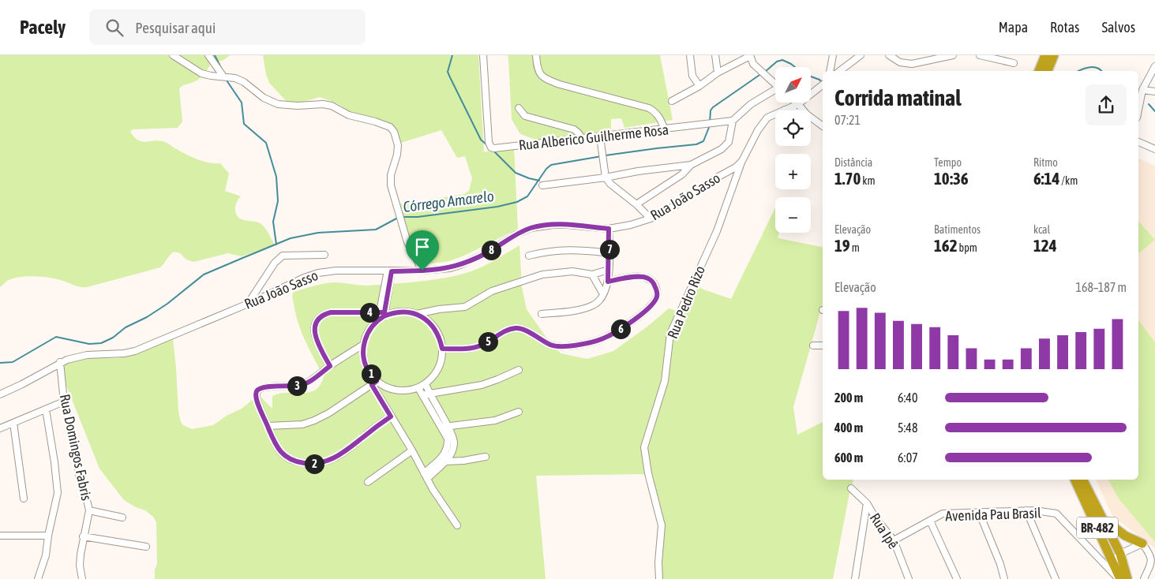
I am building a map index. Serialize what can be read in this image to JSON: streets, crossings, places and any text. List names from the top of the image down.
{
  "streets": {
    "highway": ["BR-482"],
    "street": [
      "Rua Alberico Guilherme Rosa",
      "Rua João Sasso",
      "Rua Pedro Rizo",
      "Rua Domingos Fabris",
      "Avenida Pau Brasil",
      "Rua Ipê"
    ]
  },
  "crossings": [
    ["Rua João Sasso", "Rua Pedro Rizo"],
    ["Rua João Sasso", "Rua Domingos Fabris"],
    ["Avenida Pau Brasil", "BR-482"],
    ["Avenida Pau Brasil", "Rua Ipê"]
  ],
  "water": ["Córrego Amarelo"],
  "north": "top right",
  "page": {
    "header": "Pacely",
    "search": "Pesquisar aqui",
    "nav": ["Mapa", "Rotas", "Salvos"],
    "map_buttons": ["+", "−"],
    "heading": ["Corrida matinal", "07:21"],
    "stats": [
      ["Distância", "1.70 km"],
      ["Tempo", "10:36"],
      ["Ritmo", "6:14 /km"],
      ["Elevação", "19 m"],
      ["Batimentos", "162 bpm"],
      ["kcal", "124"]
    ],
    "pins": [
      "7",
      "8",
      "4",
      "6",
      "5",
      "1",
      "3",
      "2"
    ],
    "chart": ["Elevação", "168–187 m"],
    "list": [
      {
        "name": "200 m",
        "note": "6:40"
      },
      {
        "name": "400 m",
        "note": "5:48"
      },
      {
        "name": "600 m",
        "note": "6:07"
      }
    ]
  }
}
